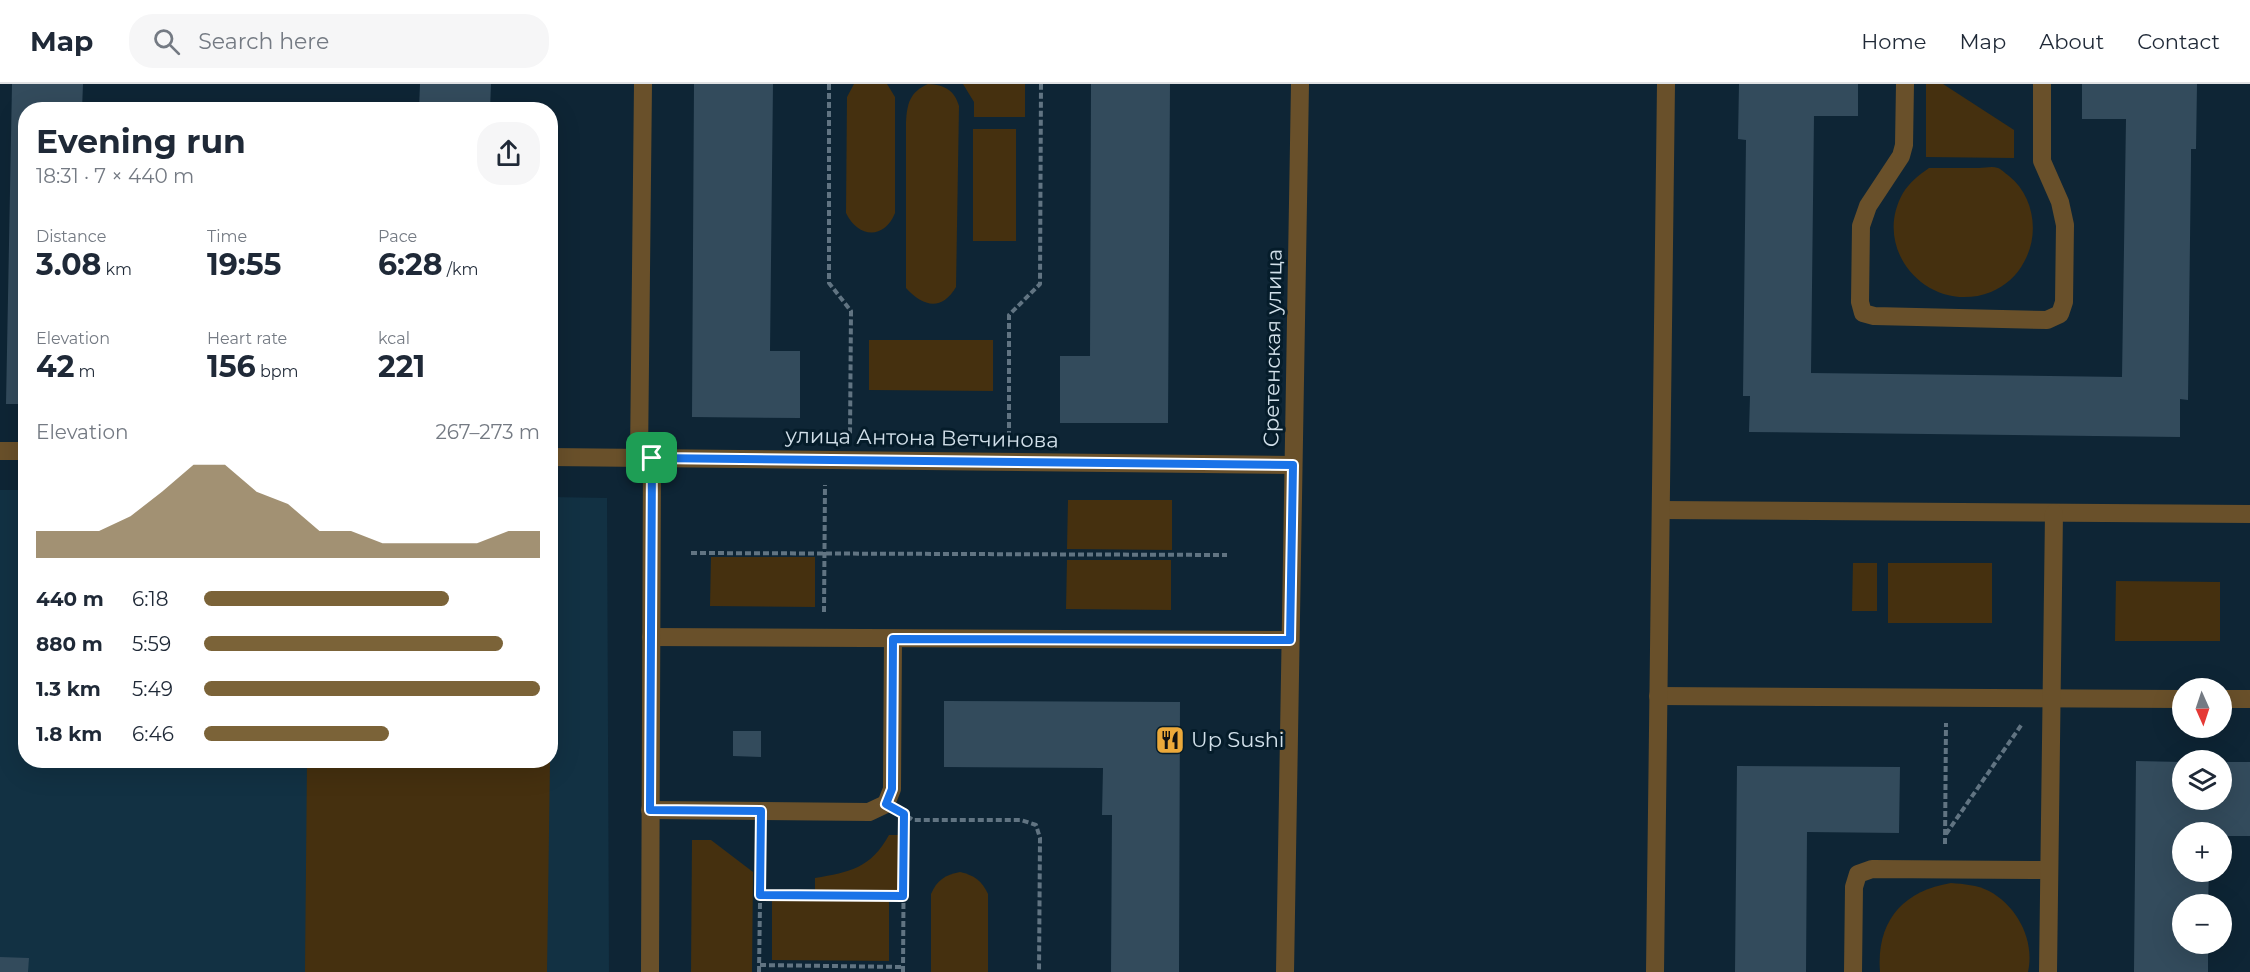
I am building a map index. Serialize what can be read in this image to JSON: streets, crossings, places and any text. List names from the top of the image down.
{
  "streets": {
    "street": ["Сретенская улица", "улица Антона Ветчинова"]
  },
  "crossings": [
    ["Сретенская улица", "улица Антона Ветчинова"]
  ],
  "places": {
    "restaurant": ["Up Sushi"]
  },
  "north": "bottom",
  "page": {
    "header": "Map",
    "search": "Search here",
    "nav": [
      "Home",
      "Map",
      "About",
      "Contact"
    ],
    "heading": ["Evening run", "18:31 · 7 × 440 m"],
    "stats": [
      ["Distance", "3.08 km"],
      ["Time", "19:55"],
      ["Pace", "6:28 /km"],
      ["Elevation", "42 m"],
      ["Heart rate", "156 bpm"],
      ["kcal", "221"]
    ],
    "chart": ["Elevation", "267–273 m"],
    "list": [
      {
        "name": "440 m",
        "note": "6:18"
      },
      {
        "name": "880 m",
        "note": "5:59"
      },
      {
        "name": "1.3 km",
        "note": "5:49"
      },
      {
        "name": "1.8 km",
        "note": "6:46"
      }
    ],
    "map_buttons": ["+", "−"]
  }
}
